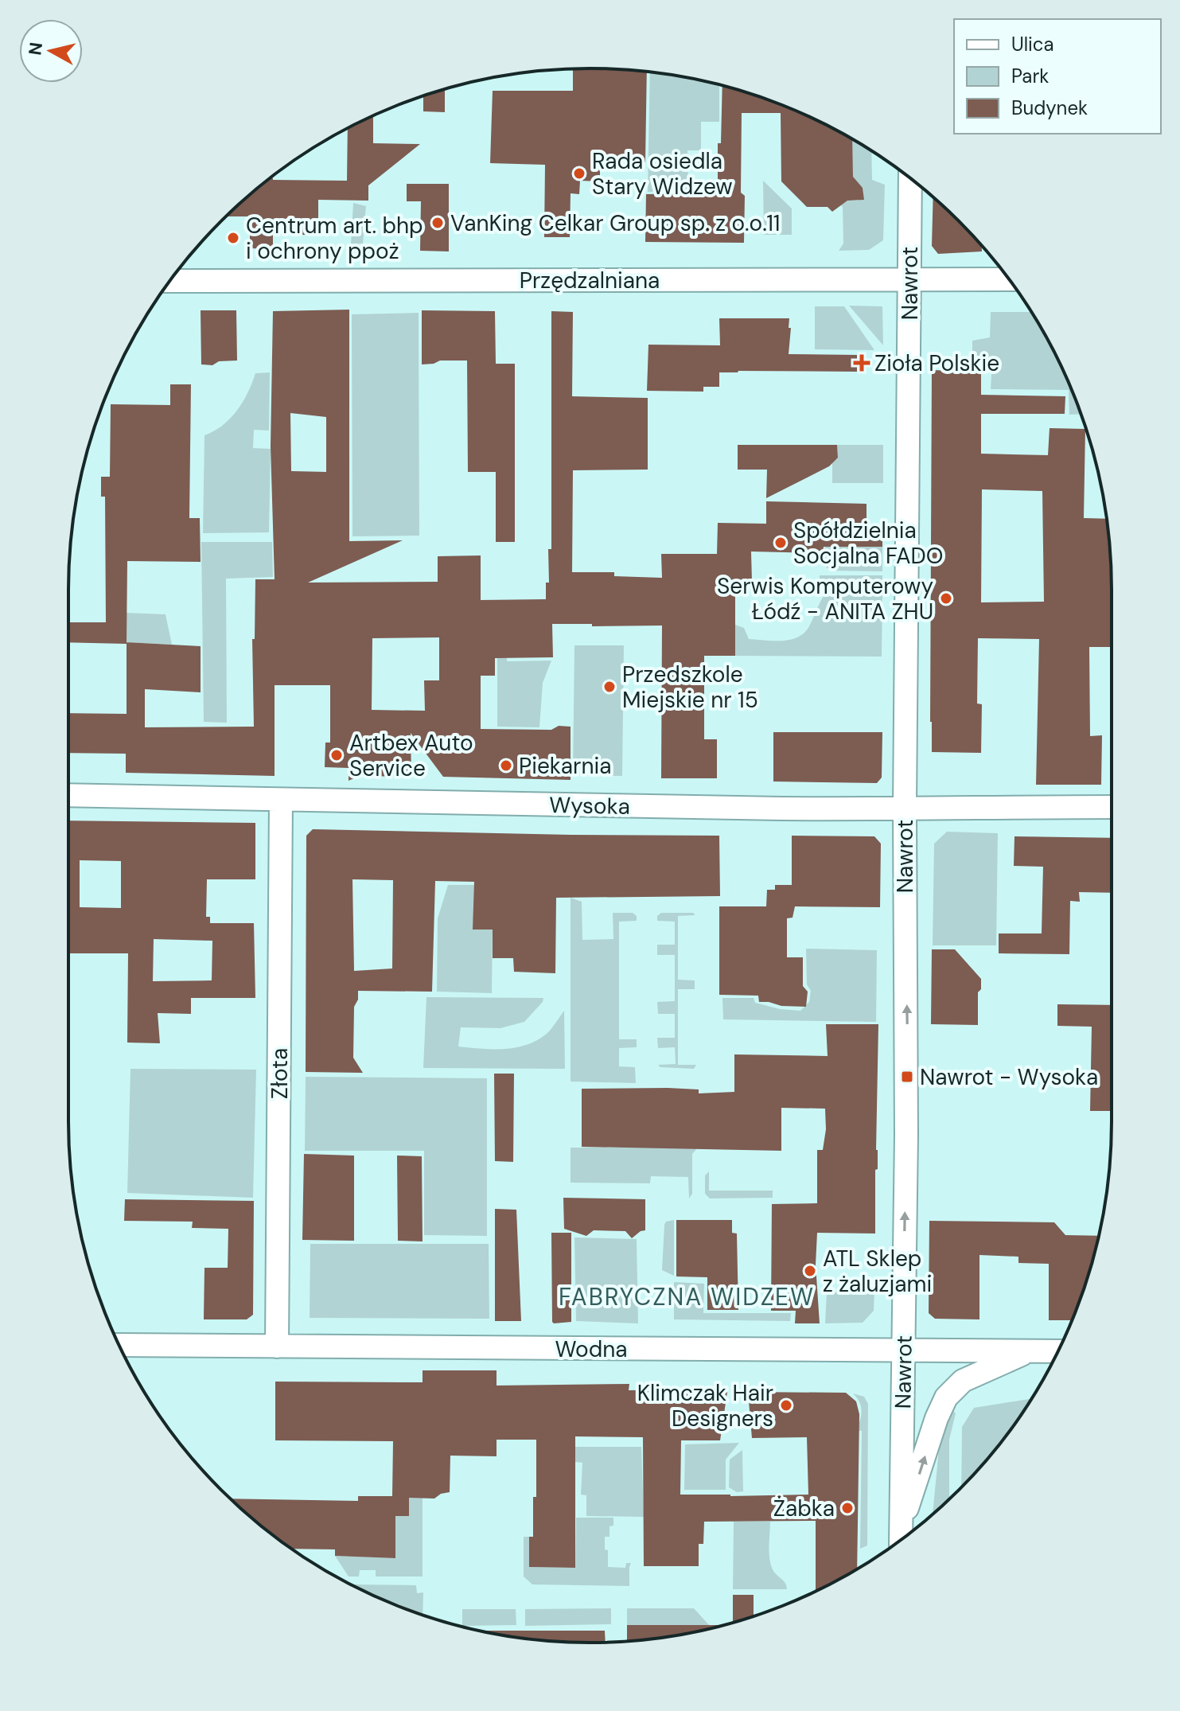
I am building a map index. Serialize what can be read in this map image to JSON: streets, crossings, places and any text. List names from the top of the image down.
{
  "streets": {
    "street": [
      "Przędzalniana",
      "Nawrot",
      "Wysoka",
      "Złota",
      "Wodna"
    ]
  },
  "crossings": [
    ["Przędzalniana", "Nawrot"],
    ["Nawrot", "Wysoka"],
    ["Nawrot", "Wodna"],
    ["Wysoka", "Złota"],
    ["Złota", "Wodna"]
  ],
  "one_way": ["Nawrot"],
  "districts": ["FABRYCZNA WIDZEW"],
  "places": {
    "other": [
      "Rada osiedla Stary Widzew",
      "VanKing Celkar Group sp. z o.o.11",
      "Centrum art. bhp i ochrony ppoż",
      "Spółdzielnia Socjalna FADO",
      "Serwis Komputerowy Łódź - ANITA ZHU",
      "Przedszkole Miejskie nr 15",
      "Artbex Auto Service",
      "Piekarnia",
      "ATL Sklep z żaluzjami",
      "Klimczak Hair Designers",
      "Żabka"
    ],
    "health": ["Zioła Polskie"],
    "transit": ["Nawrot - Wysoka"]
  },
  "legend": ["Ulica", "Park", "Budynek"],
  "north": "left"
}
